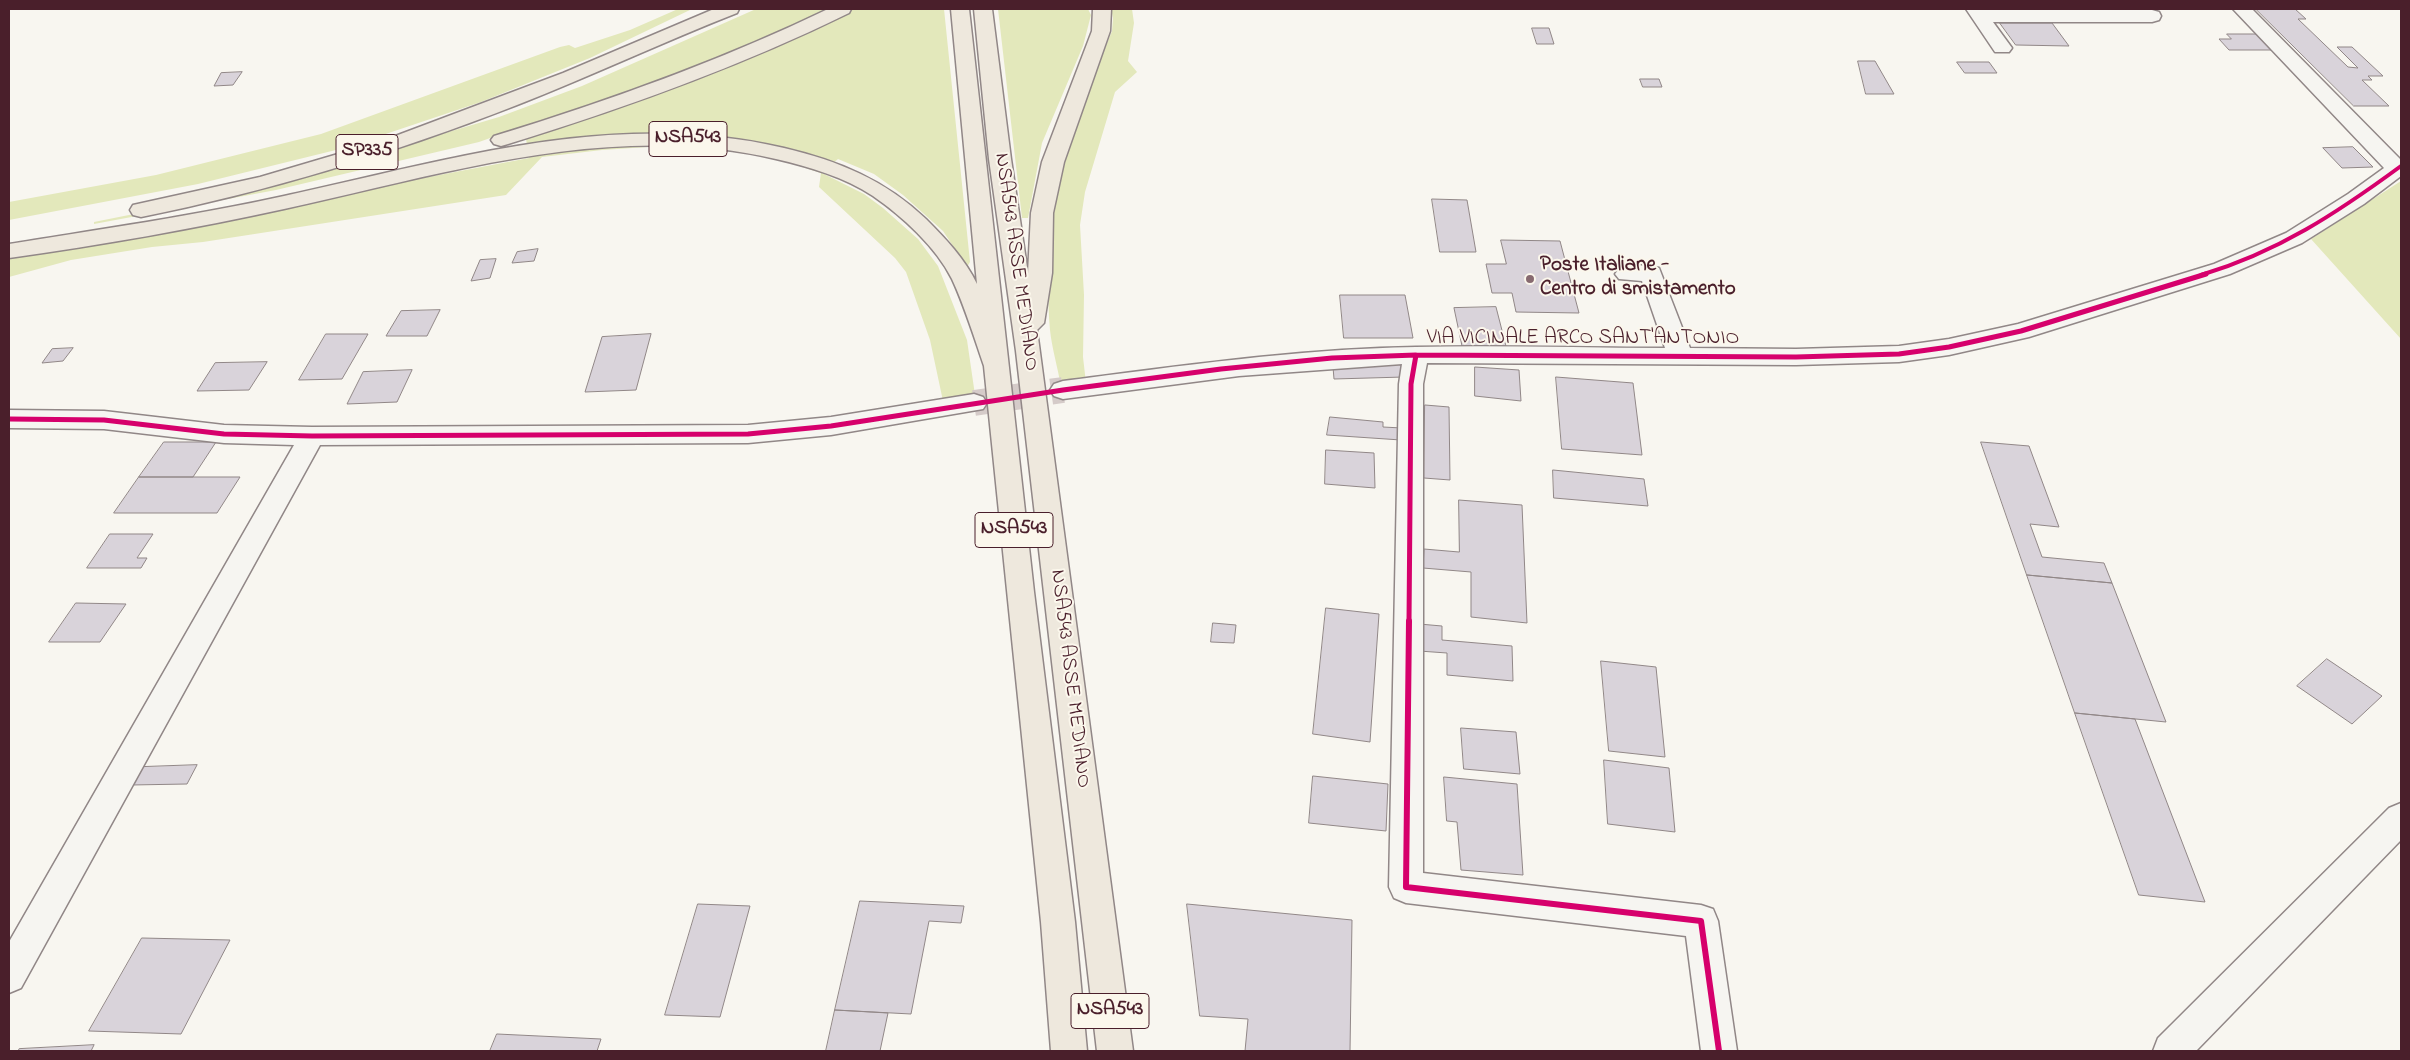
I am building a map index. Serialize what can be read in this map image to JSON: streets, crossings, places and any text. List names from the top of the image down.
{
  "streets": {
    "highway": ["NSA543", "SP335", "NSA543 ASSE MEDIANO"],
    "street": ["VIA VICINALE ARCO SANT'ANTONIO"]
  },
  "crossings": [
    ["NSA543", "SP335"],
    ["NSA543", "NSA543 ASSE MEDIANO"]
  ],
  "places": ["Poste Italiane - Centro di smistamento"]
}
